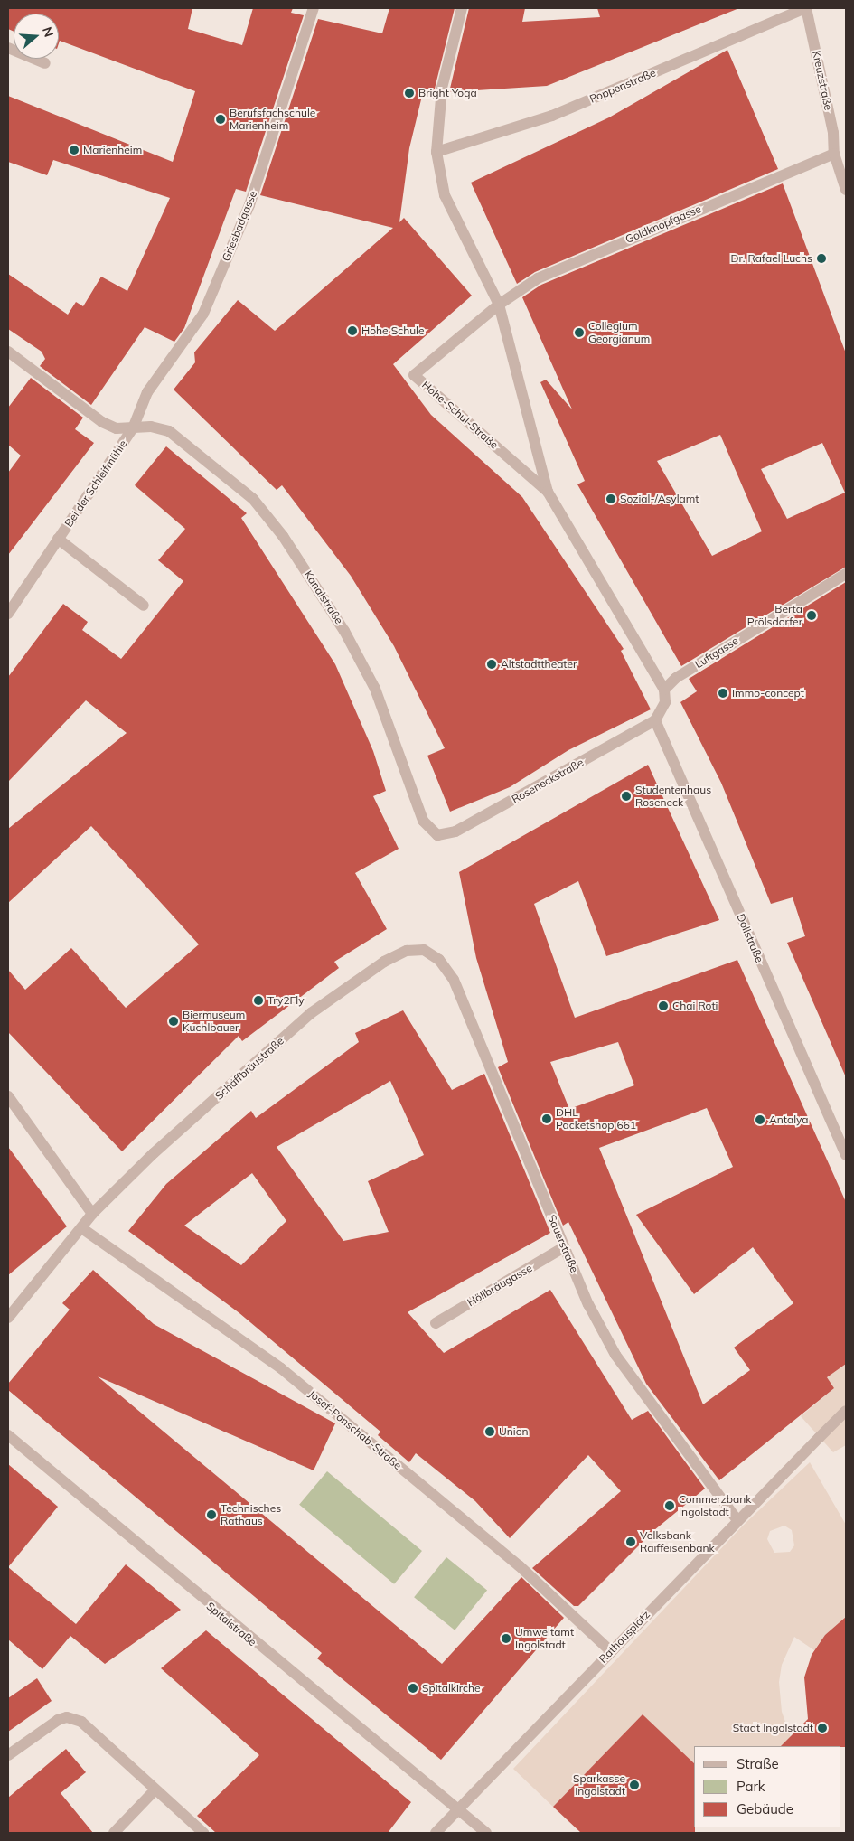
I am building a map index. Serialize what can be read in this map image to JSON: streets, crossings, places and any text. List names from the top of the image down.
{
  "streets": {
    "street": [
      "Kreuzstraße",
      "Poppenstraße",
      "Goldknopfgasse",
      "Griesbadgasse",
      "Hohe-Schul-Straße",
      "Bei der Schleifmühle",
      "Kanalstraße",
      "Luftgasse",
      "Roseneckstraße",
      "Dollstraße",
      "Schäffbräustraße",
      "Sauerstraße",
      "Höllbräugasse",
      "Josef-Ponschab-Straße",
      "Spitalstraße",
      "Rathausplatz"
    ]
  },
  "crossings": [
    ["Kreuzstraße", "Poppenstraße"],
    ["Kreuzstraße", "Goldknopfgasse"],
    ["Poppenstraße", "Hohe-Schul-Straße"],
    ["Goldknopfgasse", "Hohe-Schul-Straße"],
    ["Griesbadgasse", "Bei der Schleifmühle"],
    ["Griesbadgasse", "Kanalstraße"],
    ["Hohe-Schul-Straße", "Luftgasse"],
    ["Bei der Schleifmühle", "Kanalstraße"],
    ["Kanalstraße", "Roseneckstraße"],
    ["Roseneckstraße", "Dollstraße"],
    ["Schäffbräustraße", "Sauerstraße"],
    ["Schäffbräustraße", "Josef-Ponschab-Straße"],
    ["Sauerstraße", "Höllbräugasse"],
    ["Sauerstraße", "Rathausplatz"],
    ["Josef-Ponschab-Straße", "Rathausplatz"],
    ["Spitalstraße", "Rathausplatz"]
  ],
  "places": [
    "Bright Yoga",
    "Berufsfachschule Marienheim",
    "Marienheim",
    "Dr. Rafael Luchs",
    "Hohe Schule",
    "Collegium Georgianum",
    "Sozial-/Asylamt",
    "Berta Prölsdorfer",
    "Altstadttheater",
    "Immo-concept",
    "Studentenhaus Roseneck",
    "Try2Fly",
    "Chai Roti",
    "Biermuseum Kuchlbauer",
    "DHL Packetshop 661",
    "Antalya",
    "Union",
    "Commerzbank Ingolstadt",
    "Technisches Rathaus",
    "Volksbank Raiffeisenbank",
    "Umweltamt Ingolstadt",
    "Spitalkirche",
    "Stadt Ingolstadt",
    "Sparkasse Ingolstadt"
  ],
  "legend": ["Straße", "Park", "Gebäude"],
  "north": "right"
}
